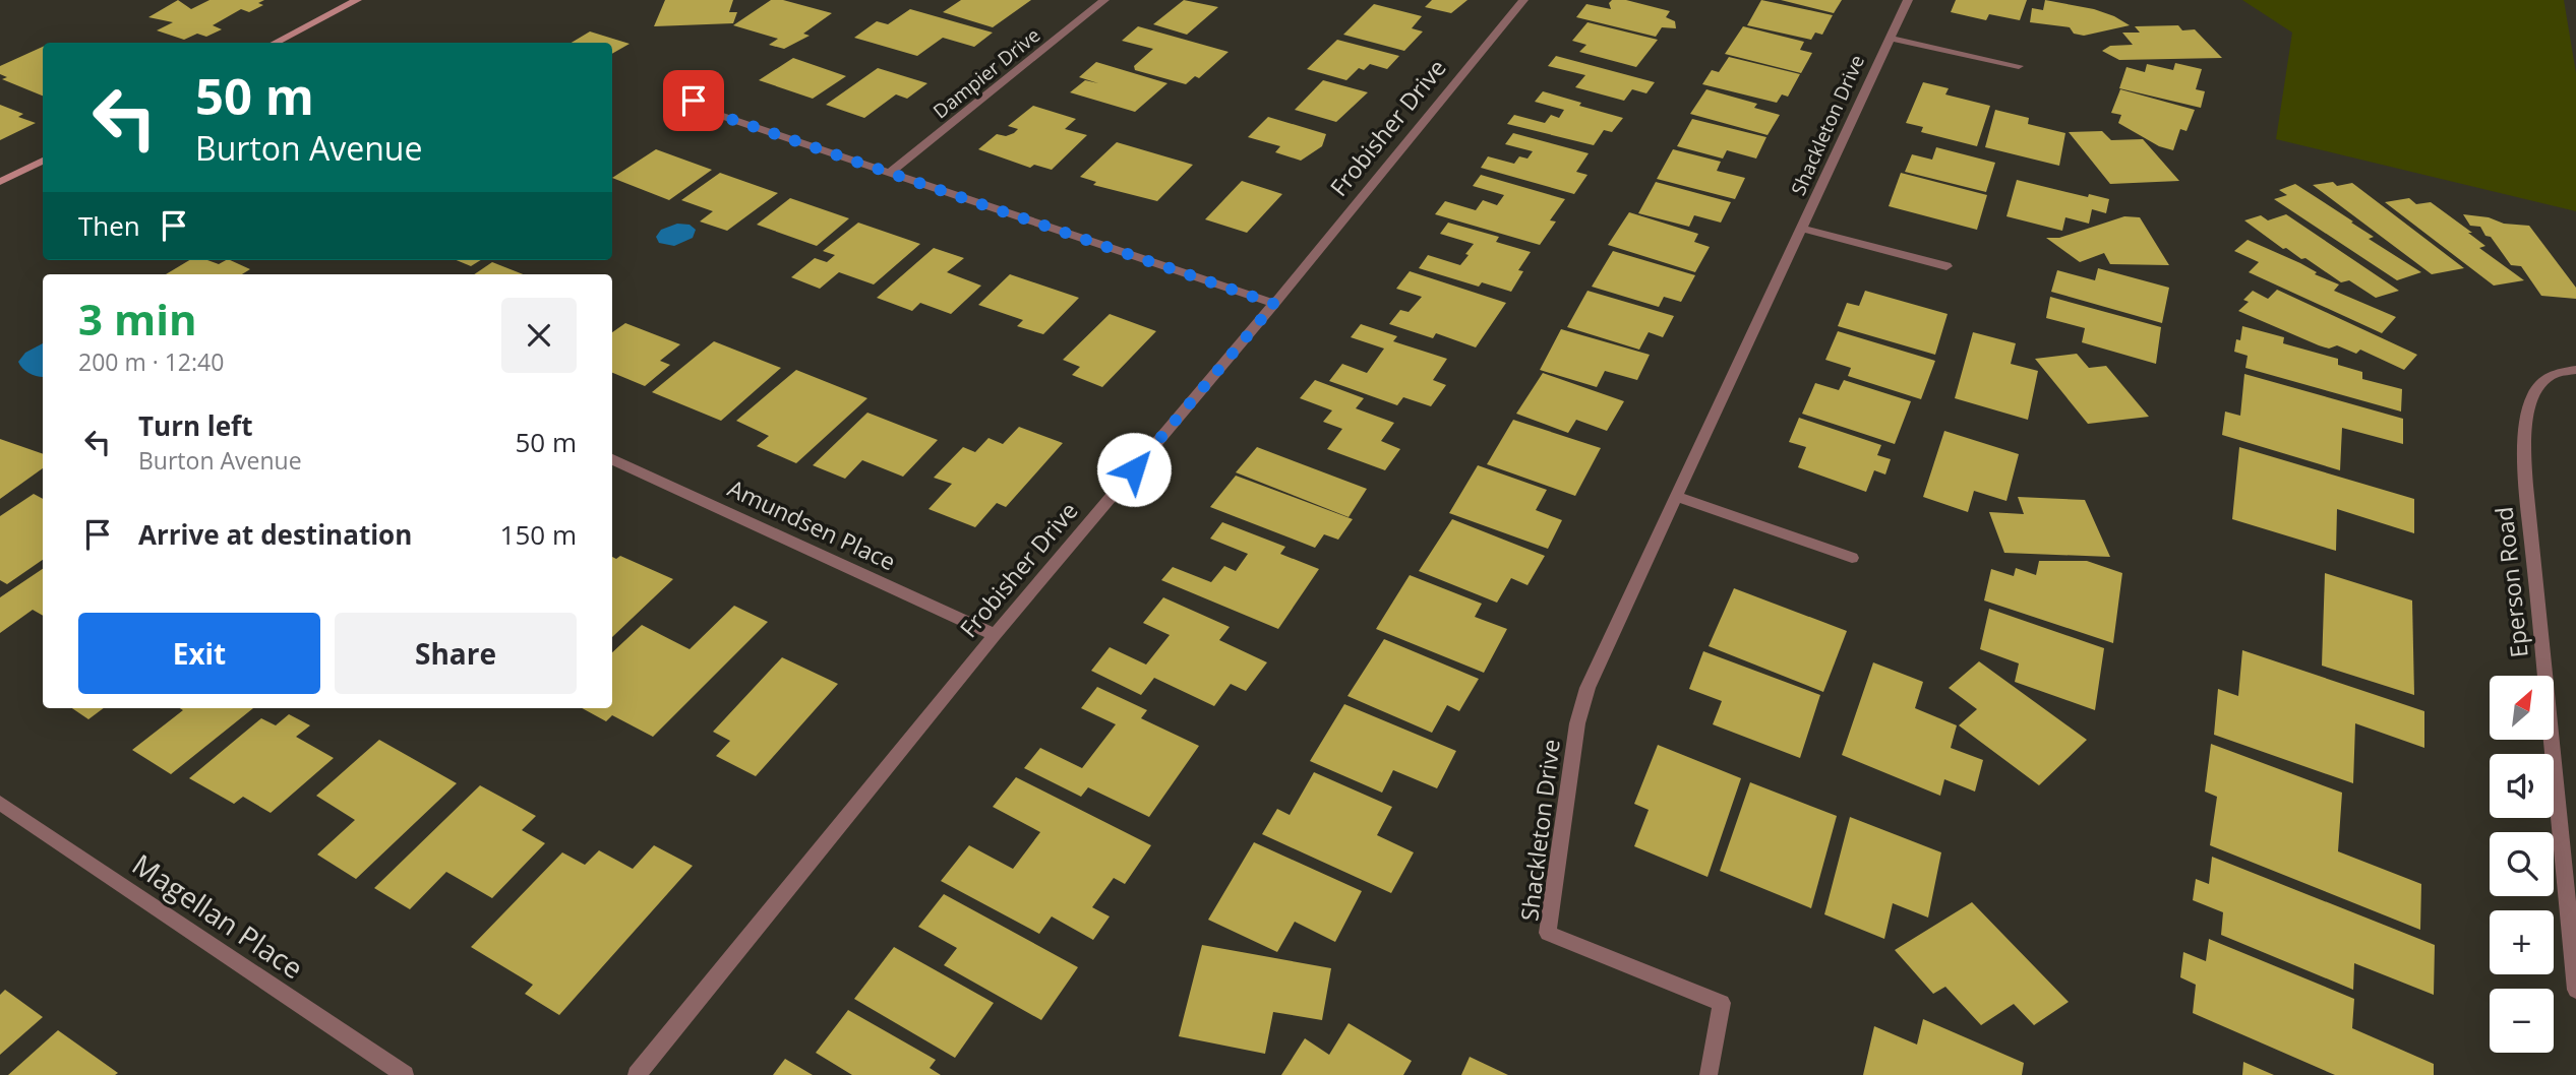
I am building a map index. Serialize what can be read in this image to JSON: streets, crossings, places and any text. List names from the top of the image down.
{
  "streets": {
    "street": [
      "Dampier Drive",
      "Shackleton Drive",
      "Frobisher Drive",
      "Amundsen Place",
      "Eperson Road",
      "Magellan Place"
    ]
  },
  "crossings": [
    ["Frobisher Drive", "Amundsen Place"]
  ],
  "north": "top right",
  "page": {
    "turn": ["50 m", "Burton Avenue"],
    "then": "Then",
    "heading": ["3 min", "200 m · 12:40"],
    "list": [
      {
        "name": "Turn left",
        "note": "Burton Avenue",
        "value": "50 m"
      },
      {
        "name": "Arrive at destination",
        "value": "150 m"
      }
    ],
    "buttons": ["Exit", "Share"],
    "map_buttons": ["+", "−"]
  }
}
